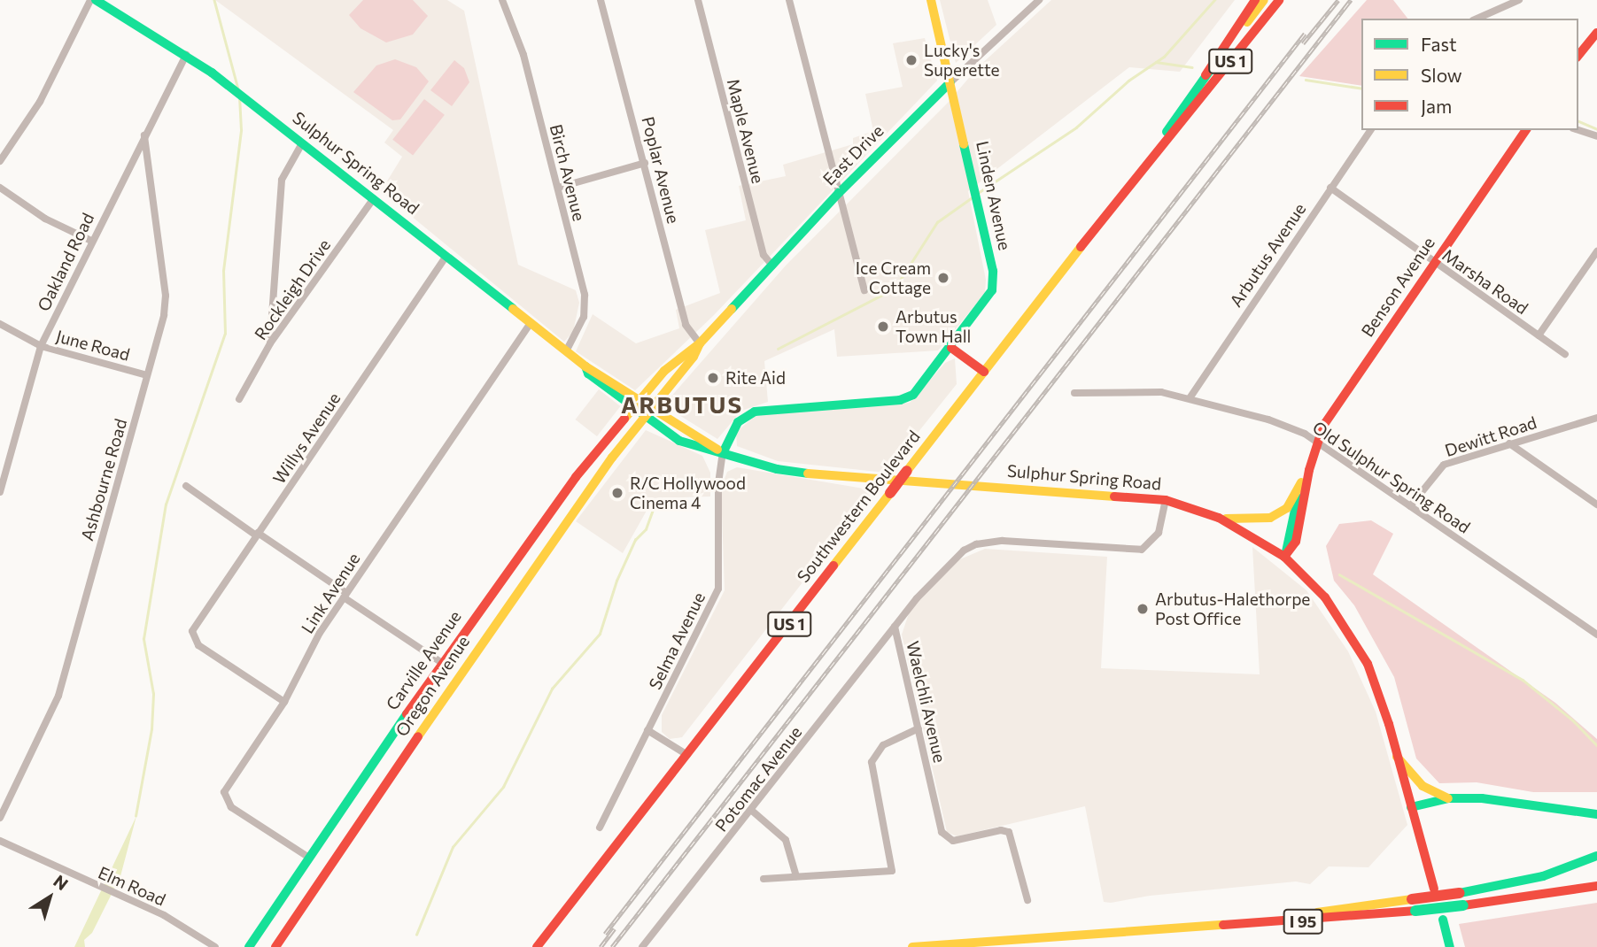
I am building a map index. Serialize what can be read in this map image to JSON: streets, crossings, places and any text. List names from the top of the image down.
{
  "streets": {
    "main road": [
      "US 1",
      "East Drive",
      "Sulphur Spring Road",
      "Linden Avenue",
      "Benson Avenue",
      "Southwestern Boulevard",
      "Carville Avenue",
      "Oregon Avenue",
      "I 95"
    ],
    "street": [
      "Maple Avenue",
      "Poplar Avenue",
      "Birch Avenue",
      "Arbutus Avenue",
      "Oakland Road",
      "Marsha Road",
      "Rockleigh Drive",
      "June Road",
      "Dewitt Road",
      "Willys Avenue",
      "Old Sulphur Spring Road",
      "Ashbourne Road",
      "Link Avenue",
      "Selma Avenue",
      "Waelchli Avenue",
      "Potomac Avenue",
      "Elm Road"
    ]
  },
  "crossings": [
    ["Maple Avenue", "East Drive"],
    ["East Drive", "Sulphur Spring Road"],
    ["East Drive", "Poplar Avenue"],
    ["East Drive", "Linden Avenue"],
    ["East Drive", "Carville Avenue"],
    ["East Drive", "Oregon Avenue"],
    ["Sulphur Spring Road", "Birch Avenue"],
    ["Sulphur Spring Road", "Oakland Road"],
    ["Sulphur Spring Road", "Benson Avenue"],
    ["Sulphur Spring Road", "Rockleigh Drive"],
    ["Sulphur Spring Road", "Willys Avenue"],
    ["Sulphur Spring Road", "Link Avenue"],
    ["Sulphur Spring Road", "Selma Avenue"],
    ["Sulphur Spring Road", "Carville Avenue"],
    ["Sulphur Spring Road", "Oregon Avenue"],
    ["Sulphur Spring Road", "Waelchli Avenue"],
    ["Arbutus Avenue", "Marsha Road"],
    ["Arbutus Avenue", "Old Sulphur Spring Road"],
    ["Oakland Road", "June Road"],
    ["Oakland Road", "Ashbourne Road"],
    ["Marsha Road", "Benson Avenue"],
    ["Benson Avenue", "Old Sulphur Spring Road"],
    ["June Road", "Ashbourne Road"],
    ["Dewitt Road", "Old Sulphur Spring Road"],
    ["Willys Avenue", "Link Avenue"],
    ["Link Avenue", "Carville Avenue"],
    ["Waelchli Avenue", "Potomac Avenue"]
  ],
  "districts": ["ARBUTUS"],
  "places": [
    "Lucky's Superette",
    "Ice Cream Cottage",
    "Arbutus Town Hall",
    "Rite Aid",
    "R/C Hollywood Cinema 4",
    "Arbutus-Halethorpe Post Office"
  ],
  "legend": ["Fast", "Slow", "Jam"],
  "north": "top right"
}
